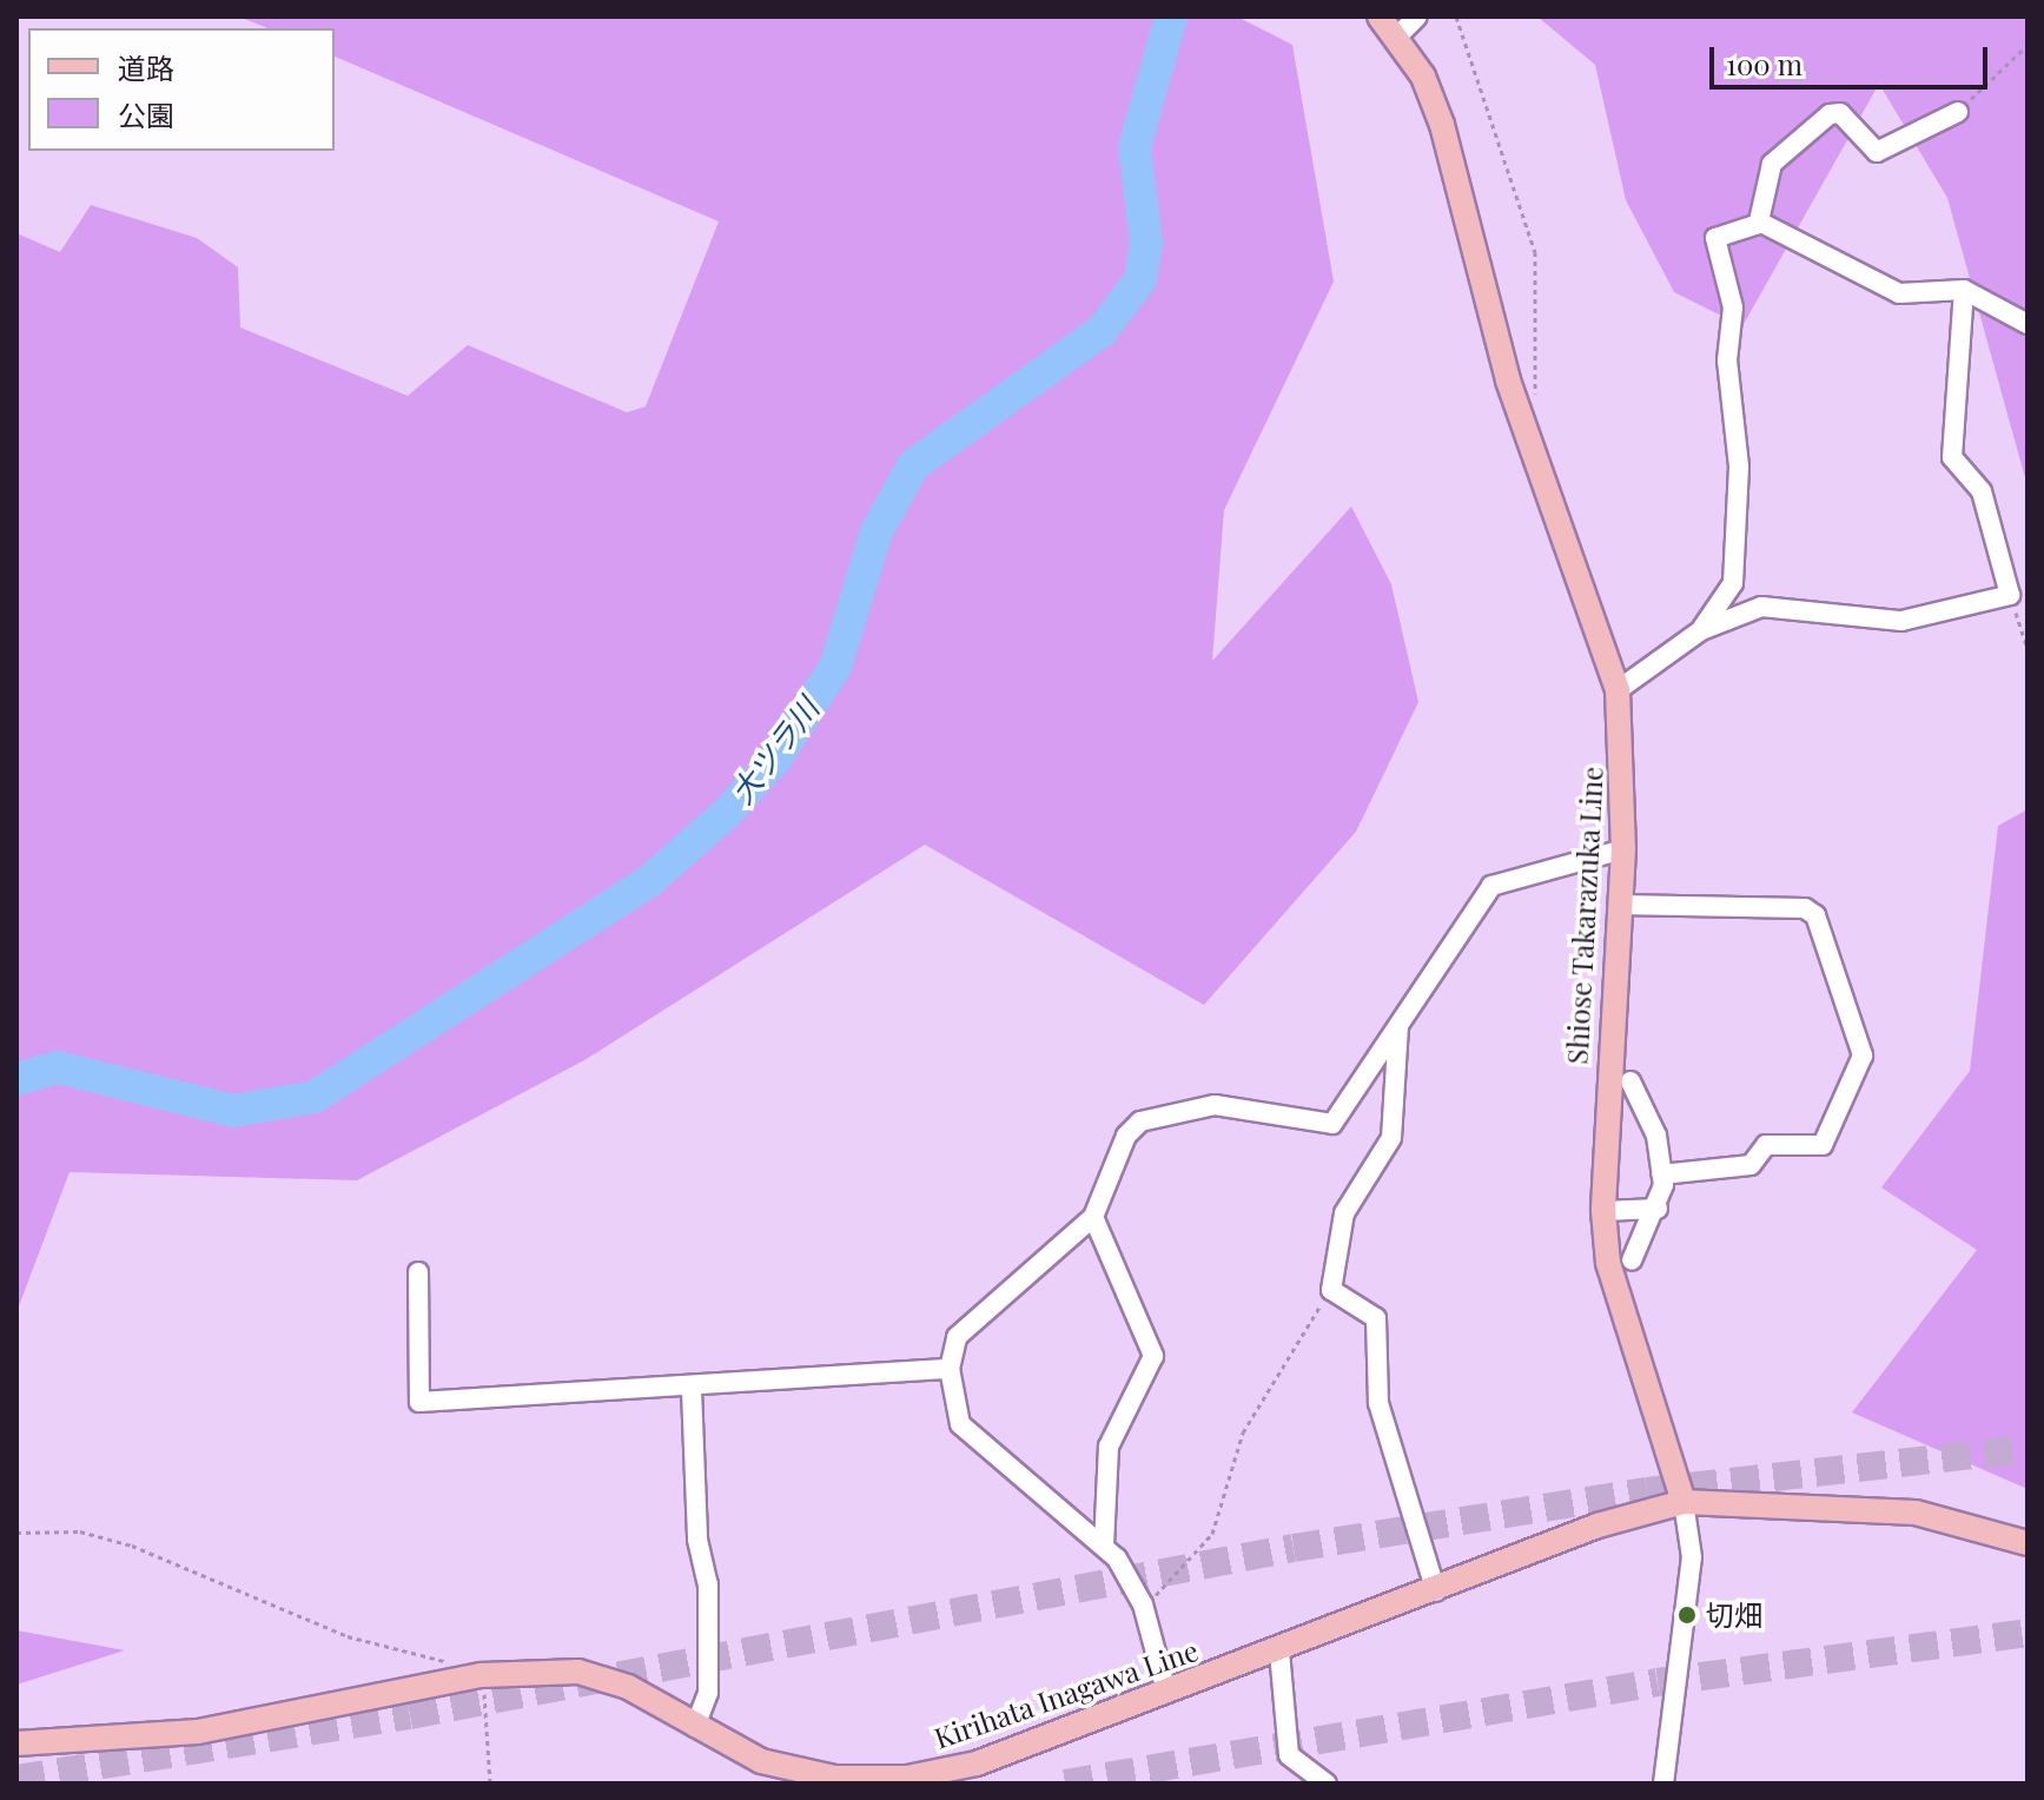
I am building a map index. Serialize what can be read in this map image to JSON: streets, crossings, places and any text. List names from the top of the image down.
{
  "streets": {
    "main road": ["Shiose Takarazuka Line", "Kirihata Inagawa Line"]
  },
  "crossings": [
    ["Shiose Takarazuka Line", "Kirihata Inagawa Line"]
  ],
  "water": ["大ツラ川"],
  "places": ["切畑"],
  "legend": ["道路", "公園"],
  "scale_bar": "100 m"
}
